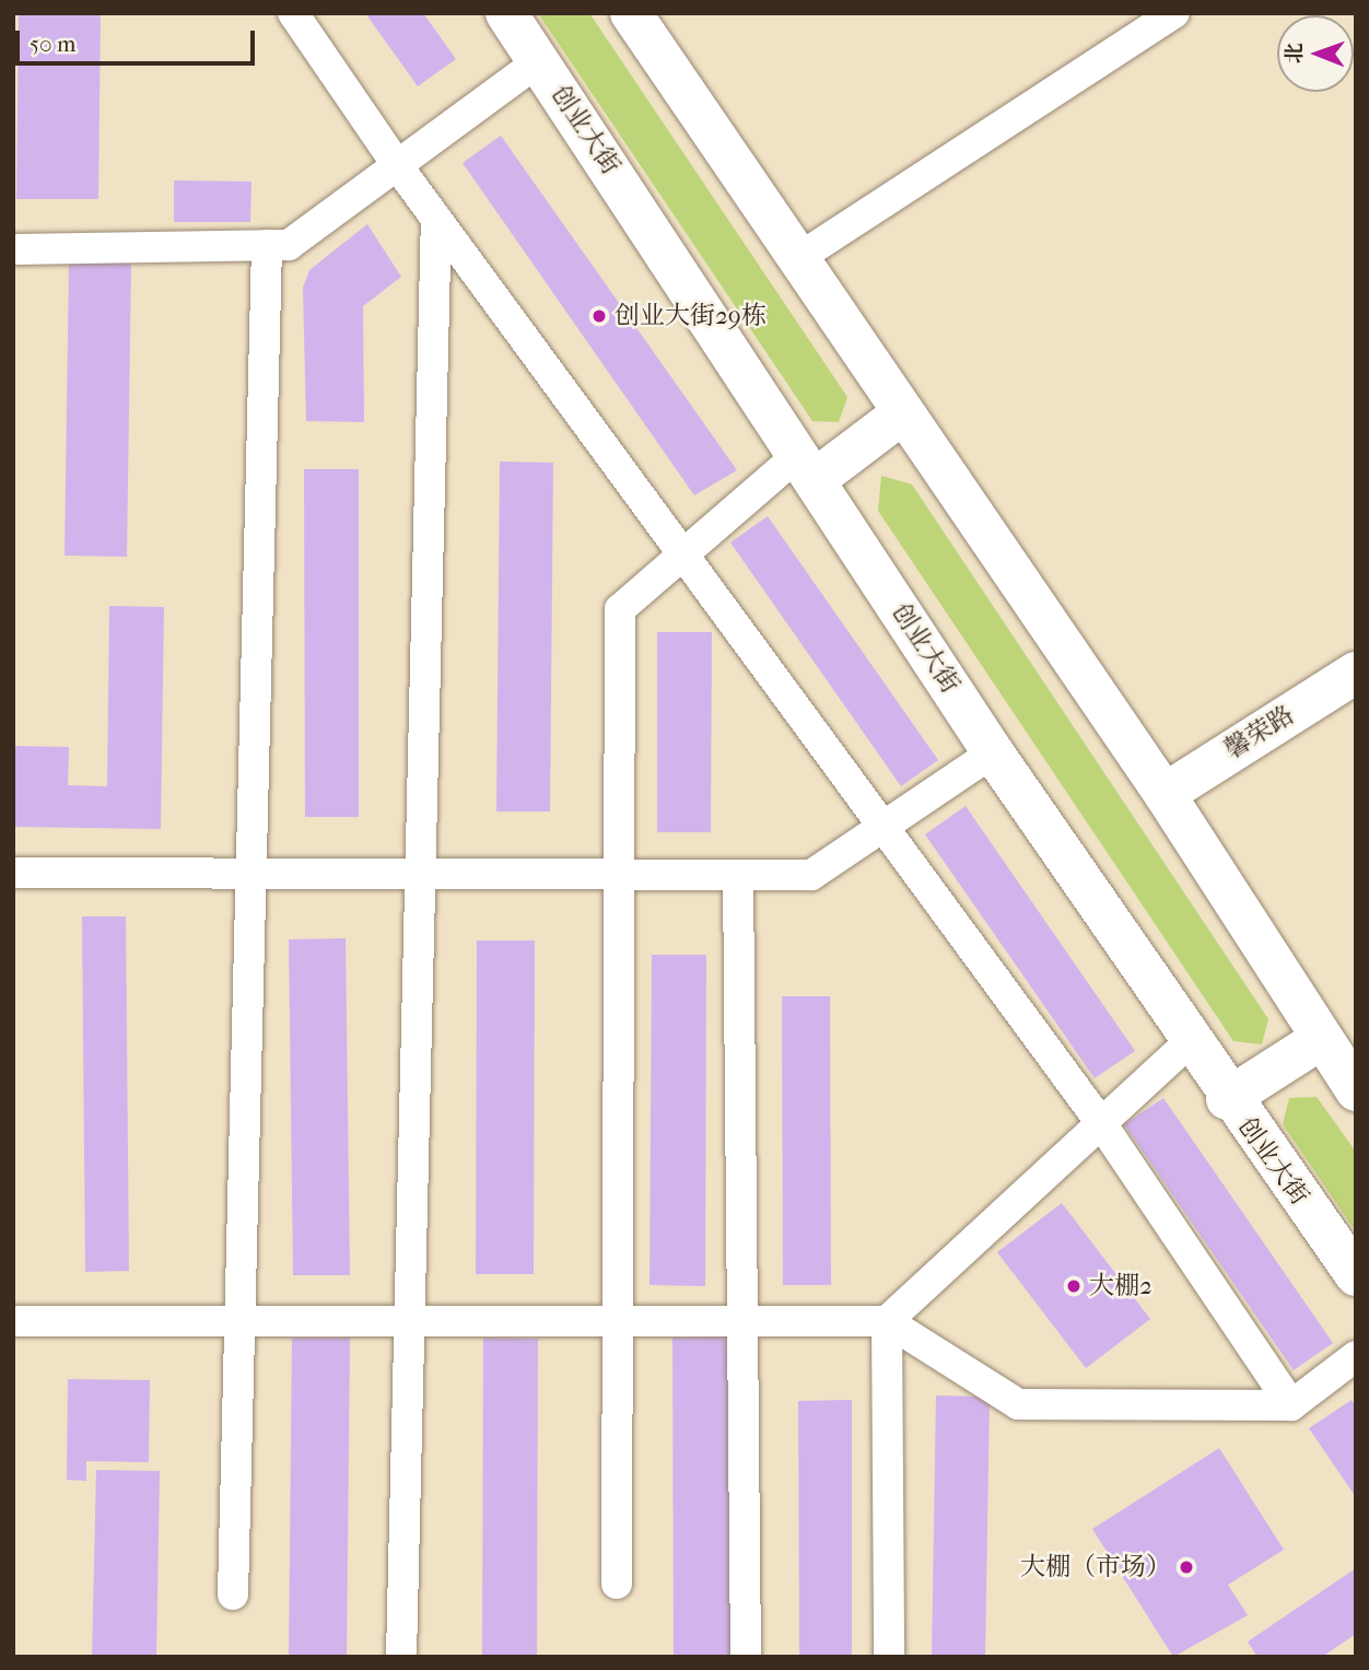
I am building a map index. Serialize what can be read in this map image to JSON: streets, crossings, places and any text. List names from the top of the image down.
{
  "streets": {
    "main road": ["创业大街", "馨荣路"]
  },
  "places": ["创业大街29栋", "大棚2", "大棚（市场）"],
  "scale_bar": "50 m",
  "north": "left"
}
